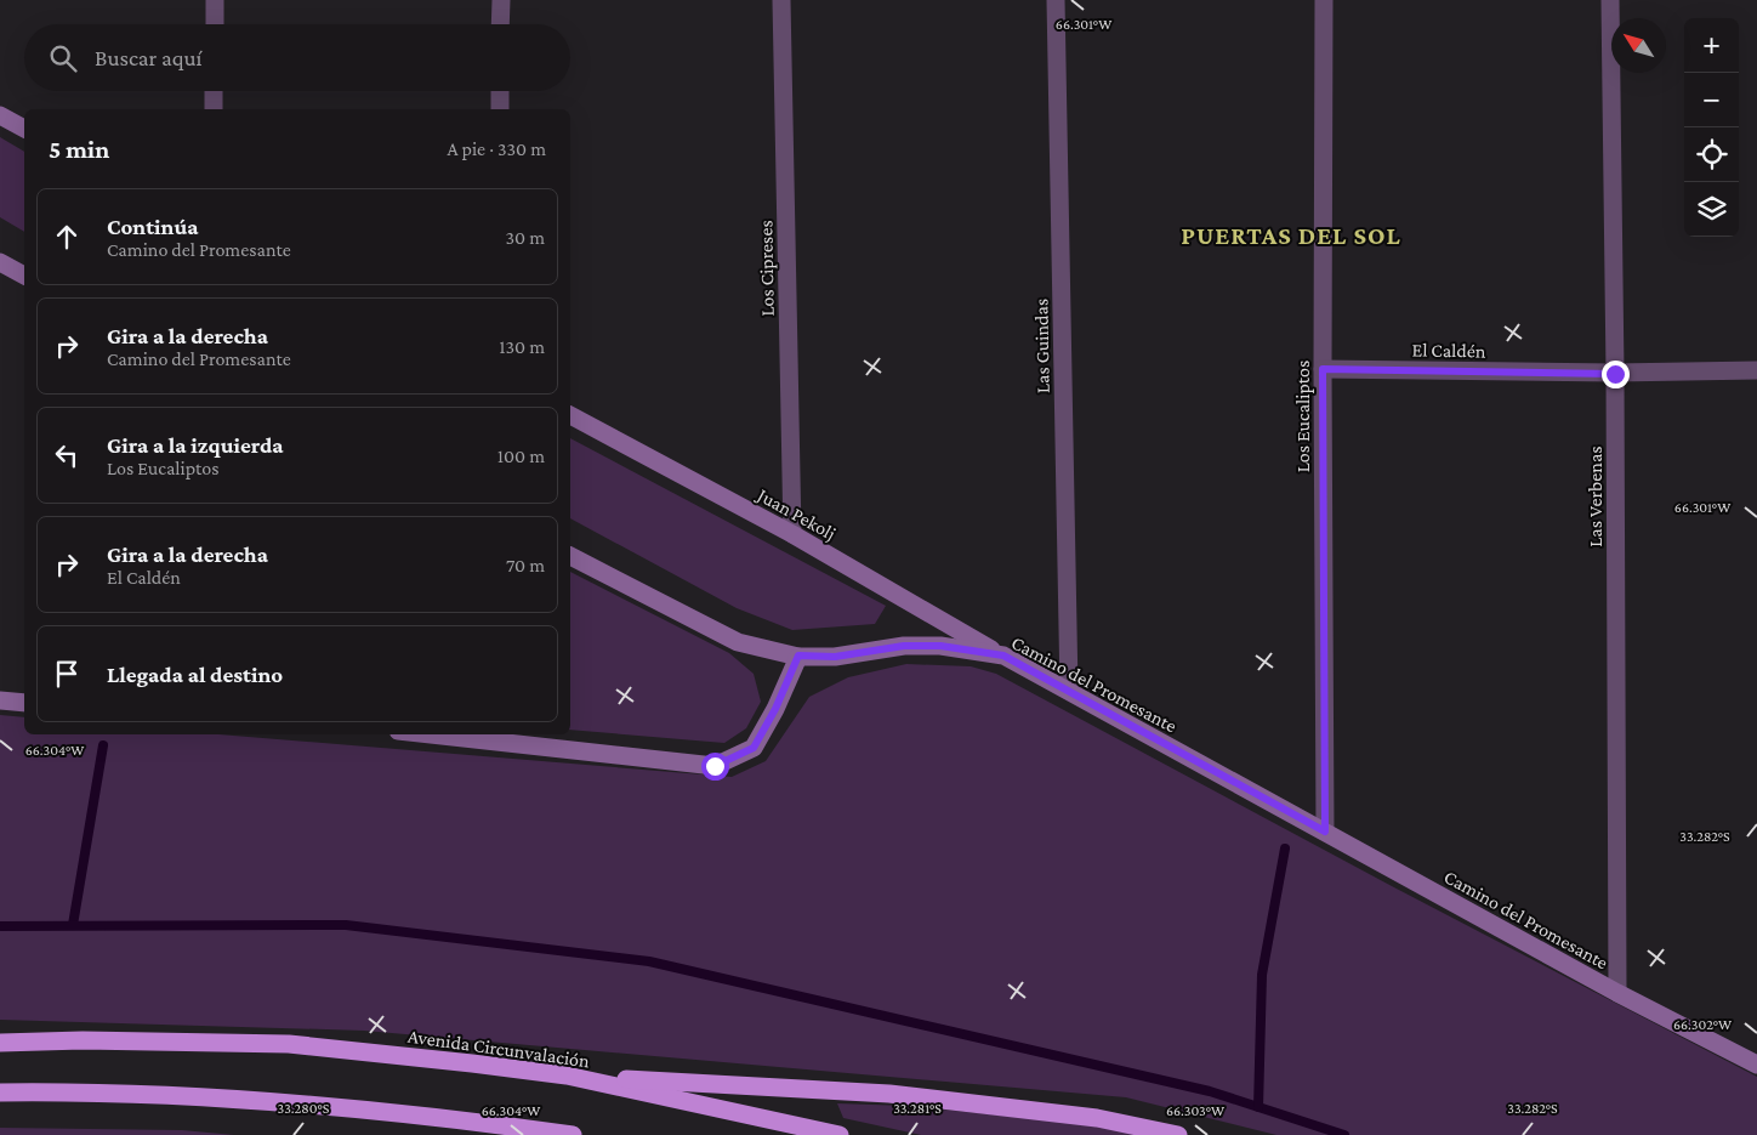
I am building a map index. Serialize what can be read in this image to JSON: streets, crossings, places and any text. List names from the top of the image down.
{
  "streets": {
    "highway": ["Avenida Circunvalación"],
    "street": [
      "Los Cipreses",
      "Las Guindas",
      "El Caldén",
      "Los Eucaliptos",
      "Las Verbenas",
      "Juan Pekolj",
      "Camino del Promesante"
    ]
  },
  "crossings": [
    ["Los Cipreses", "Juan Pekolj"],
    ["Las Guindas", "Camino del Promesante"],
    ["El Caldén", "Los Eucaliptos"],
    ["El Caldén", "Las Verbenas"],
    ["Los Eucaliptos", "Camino del Promesante"],
    ["Las Verbenas", "Camino del Promesante"],
    ["Juan Pekolj", "Camino del Promesante"]
  ],
  "districts": ["PUERTAS DEL SOL"],
  "north": "top left",
  "page": {
    "map_buttons": ["+", "−"],
    "search": "Buscar aquí",
    "heading": ["5 min", "A pie · 330 m"],
    "list": [
      ["Continúa", "Camino del Promesante", "30 m"],
      ["Gira a la derecha", "Camino del Promesante", "130 m"],
      ["Gira a la izquierda", "Los Eucaliptos", "100 m"],
      ["Gira a la derecha", "El Caldén", "70 m"],
      "Llegada al destino"
    ]
  },
  "coordinates": [
    "66.301°W",
    "66.304°W",
    "33.282°S",
    "66.302°W",
    "33.280°S",
    "33.281°S",
    "66.303°W"
  ]
}
